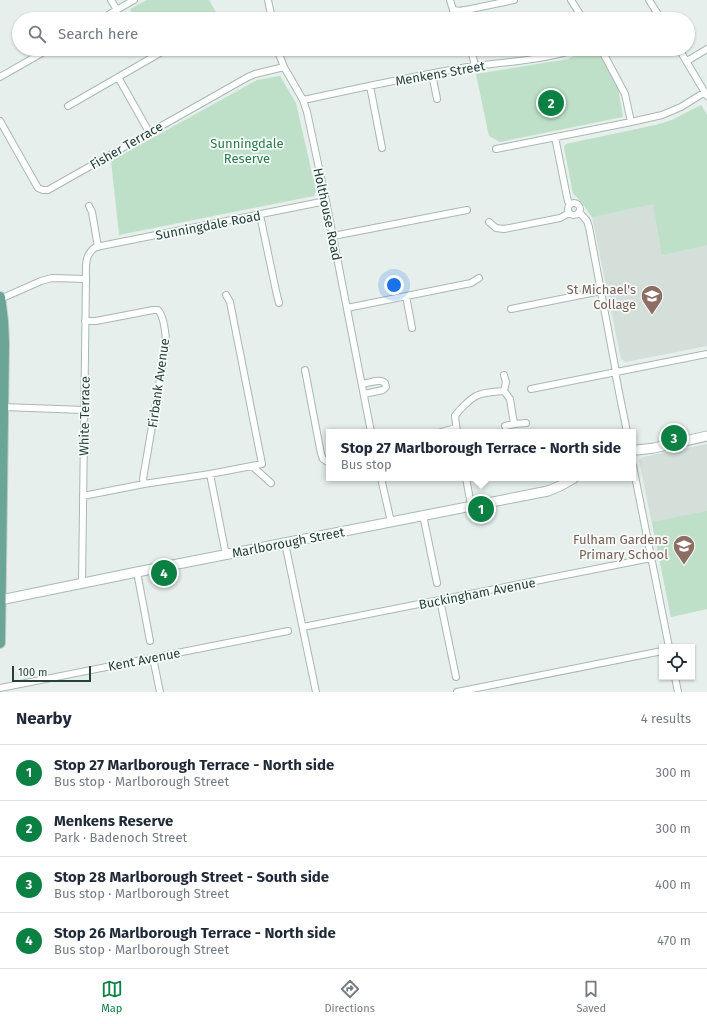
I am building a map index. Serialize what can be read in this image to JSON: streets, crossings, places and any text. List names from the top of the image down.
{
  "streets": {
    "street": [
      "Menkens Street",
      "Fisher Terrace",
      "Holthouse Road",
      "Sunningdale Road",
      "Firbank Avenue",
      "White Terrace",
      "Marlborough Street",
      "Buckingham Avenue",
      "Kent Avenue"
    ]
  },
  "crossings": [
    ["Menkens Street", "Holthouse Road"],
    ["Fisher Terrace", "Holthouse Road"],
    ["Holthouse Road", "Sunningdale Road"],
    ["Sunningdale Road", "White Terrace"],
    ["Firbank Avenue", "White Terrace"],
    ["White Terrace", "Marlborough Street"]
  ],
  "parks": ["Sunningdale Reserve"],
  "places": {
    "school or university": ["St Michael's Collage", "Fulham Gardens Primary School"]
  },
  "scale_bar": "100 m",
  "page": {
    "search": "Search here",
    "pins": [
      "2",
      "3",
      "1",
      "4"
    ],
    "popup": ["Stop 27 Marlborough Terrace - North side", "Bus stop"],
    "scale": "100 m",
    "heading": ["Nearby", "4 results"],
    "list": [
      {
        "mark": "1",
        "name": "Stop 27 Marlborough Terrace - North side",
        "note": "Bus stop · Marlborough Street",
        "value": "300 m"
      },
      {
        "mark": "2",
        "name": "Menkens Reserve",
        "note": "Park · Badenoch Street",
        "value": "300 m"
      },
      {
        "mark": "3",
        "name": "Stop 28 Marlborough Street - South side",
        "note": "Bus stop · Marlborough Street",
        "value": "400 m"
      },
      {
        "mark": "4",
        "name": "Stop 26 Marlborough Terrace - North side",
        "note": "Bus stop · Marlborough Street",
        "value": "470 m"
      }
    ],
    "nav": ["Map", "Directions", "Saved"]
  }
}
